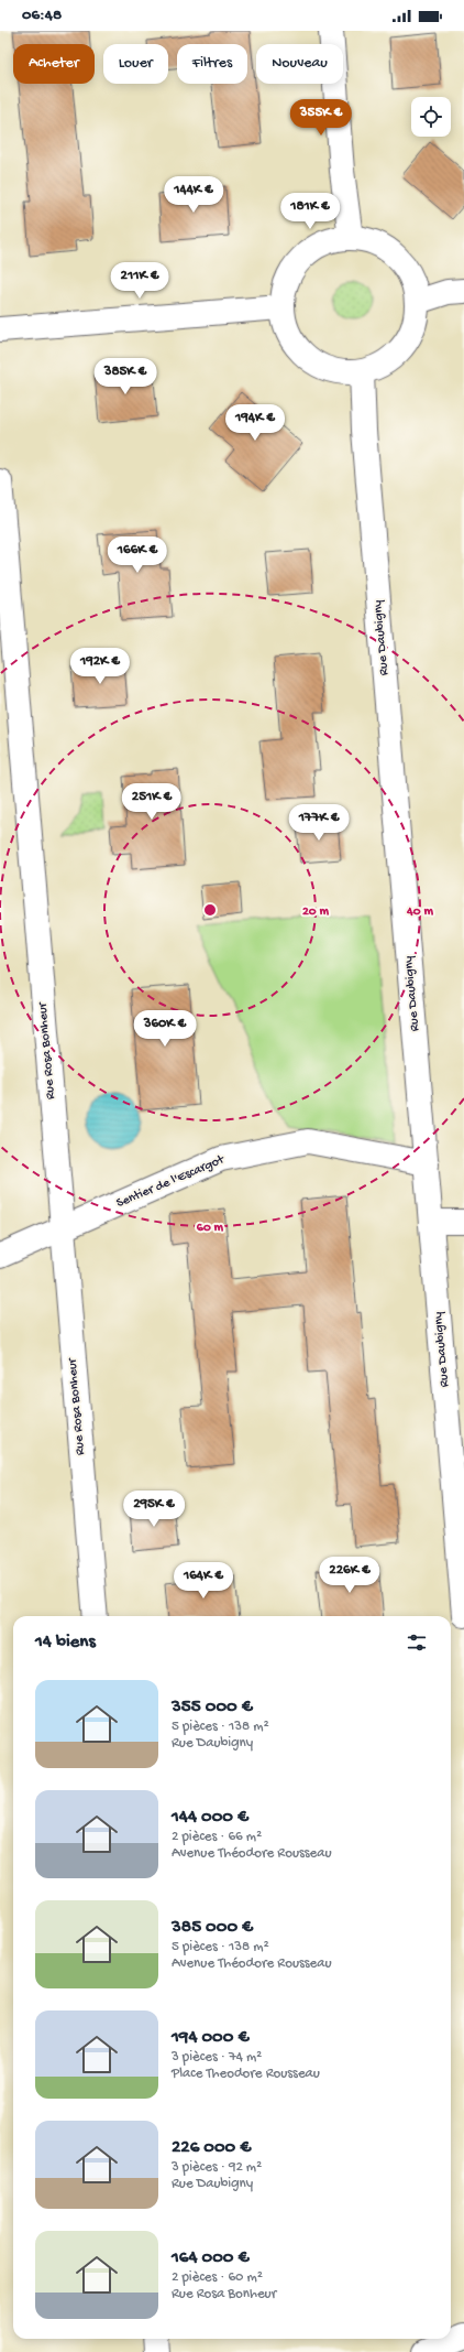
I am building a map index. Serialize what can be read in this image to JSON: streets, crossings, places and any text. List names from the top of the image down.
{
  "streets": {
    "street": ["Rue Daubigny", "Rue Rosa Bonheur", "Sentier de l'Escargot"]
  },
  "crossings": [
    ["Rue Daubigny", "Sentier de l'Escargot"],
    ["Rue Rosa Bonheur", "Sentier de l'Escargot"]
  ],
  "page": {
    "status": "06:48",
    "chip": [
      "Acheter",
      "Louer",
      "Filtres",
      "Nouveau"
    ],
    "price": [
      "355K €",
      "144K €",
      "181K €",
      "211K €",
      "385K €",
      "194K €",
      "166K €",
      "192K €",
      "251K €",
      "177K €",
      "360K €",
      "295K €",
      "226K €",
      "164K €"
    ],
    "heading": "14 biens",
    "list": [
      {
        "name": "355 000 €",
        "note": "5 pièces · 138 m² · Rue Daubigny"
      },
      {
        "name": "144 000 €",
        "note": "2 pièces · 66 m² · Avenue Théodore Rousseau"
      },
      {
        "name": "385 000 €",
        "note": "5 pièces · 138 m² · Avenue Théodore Rousseau"
      },
      {
        "name": "194 000 €",
        "note": "3 pièces · 74 m² · Place Theodore Rousseau"
      },
      {
        "name": "226 000 €",
        "note": "3 pièces · 92 m² · Rue Daubigny"
      },
      {
        "name": "164 000 €",
        "note": "2 pièces · 60 m² · Rue Rosa Bonheur"
      }
    ]
  },
  "rings": ["20 m", "40 m", "60 m"]
}
